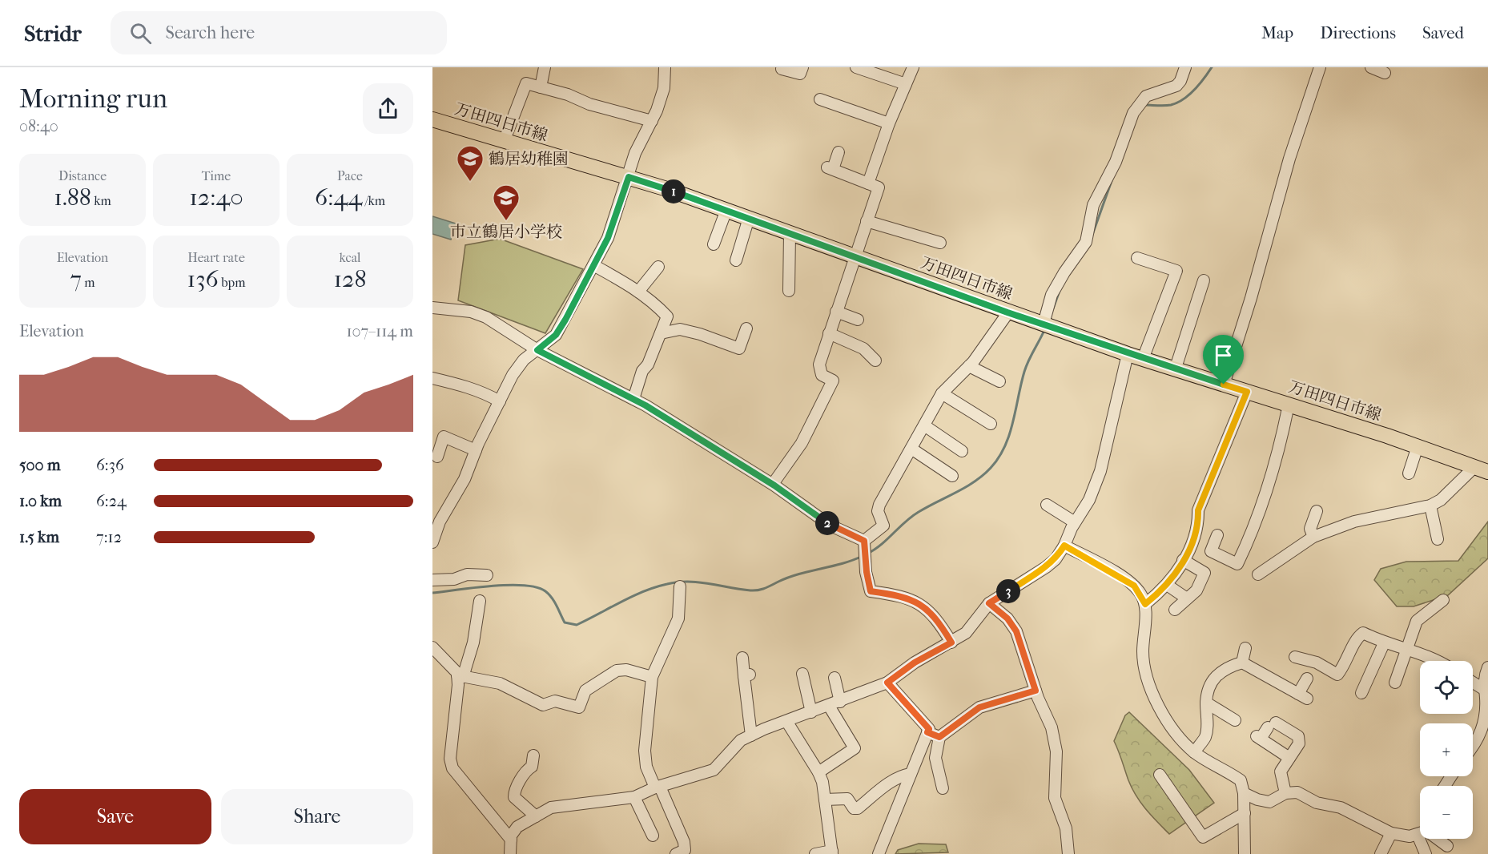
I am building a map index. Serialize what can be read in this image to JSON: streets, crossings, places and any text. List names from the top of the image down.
{
  "streets": {
    "main road": ["万田四日市線"]
  },
  "places": {
    "school or university": ["鶴居幼稚園", "市立鶴居小学校"]
  },
  "page": {
    "header": "Stridr",
    "search": "Search here",
    "nav": ["Map", "Directions", "Saved"],
    "heading": ["Morning run", "08:40"],
    "stats": [
      ["Distance", "1.88 km"],
      ["Time", "12:40"],
      ["Pace", "6:44 /km"],
      ["Elevation", "7 m"],
      ["Heart rate", "136 bpm"],
      ["kcal", "128"]
    ],
    "pins": ["1", "2", "3"],
    "chart": ["Elevation", "107–114 m"],
    "list": [
      {
        "name": "500 m",
        "note": "6:36"
      },
      {
        "name": "1.0 km",
        "note": "6:24"
      },
      {
        "name": "1.5 km",
        "note": "7:12"
      }
    ],
    "map_buttons": ["+", "−"],
    "buttons": ["Save", "Share"]
  }
}
